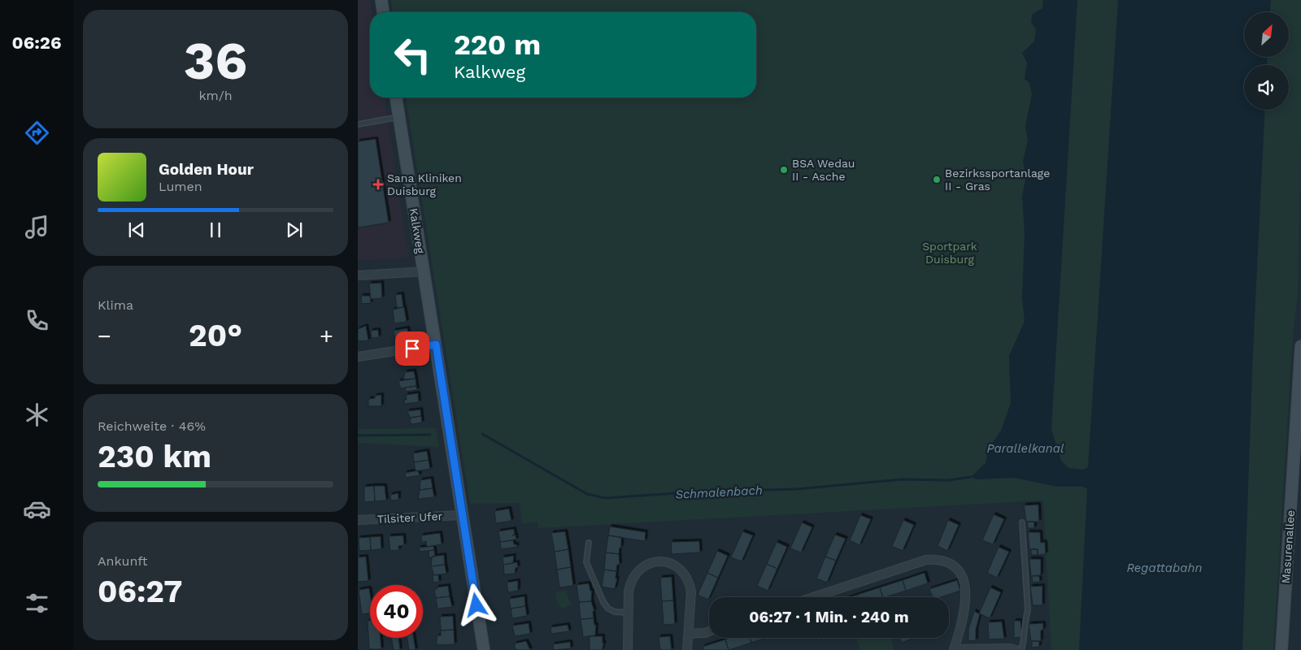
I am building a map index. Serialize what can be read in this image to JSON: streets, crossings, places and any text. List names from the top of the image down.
{
  "streets": {
    "street": ["Kalkweg", "Tilsiter Ufer", "Masurenallee"]
  },
  "crossings": [
    ["Kalkweg", "Tilsiter Ufer"]
  ],
  "water": ["Parallelkanal", "Schmalenbach", "Regattabahn"],
  "parks": ["Sportpark Duisburg"],
  "places": {
    "other": ["BSA Wedau II - Asche", "Bezirkssportanlage II - Gras"],
    "health": ["Sana Kliniken Duisburg"]
  },
  "north": "top right",
  "page": {
    "tabs": "06:26",
    "tile": [
      ["36", "km/h"],
      "Klima",
      ["Reichweite · 46%", "230 km"],
      ["Ankunft", "06:27"]
    ],
    "turn": ["220 m", "Kalkweg"],
    "song": ["Golden Hour", "Lumen"],
    "heat": ["−", "20°", "+"],
    "limit": "40",
    "trip": "06:27 · 1 Min. · 240 m"
  }
}
